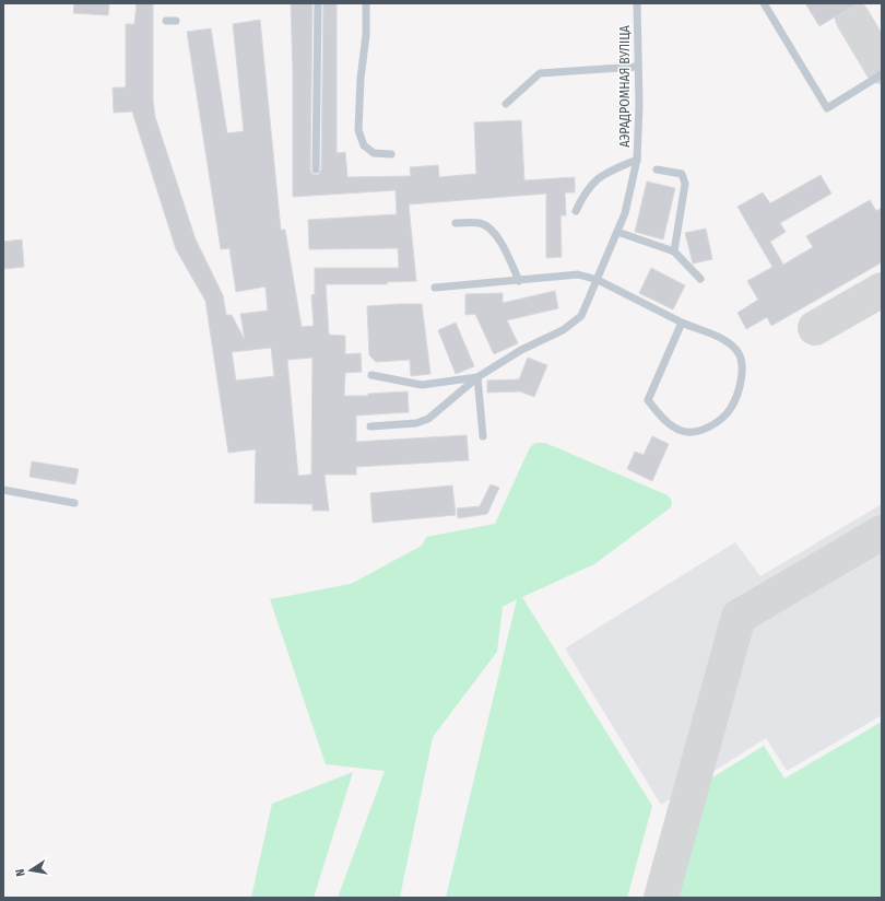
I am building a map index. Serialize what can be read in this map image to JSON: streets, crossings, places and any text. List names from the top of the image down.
{
  "streets": {
    "lane": ["АЭРАДРОМНАЯ ВУЛІЦА"]
  },
  "north": "left"
}
